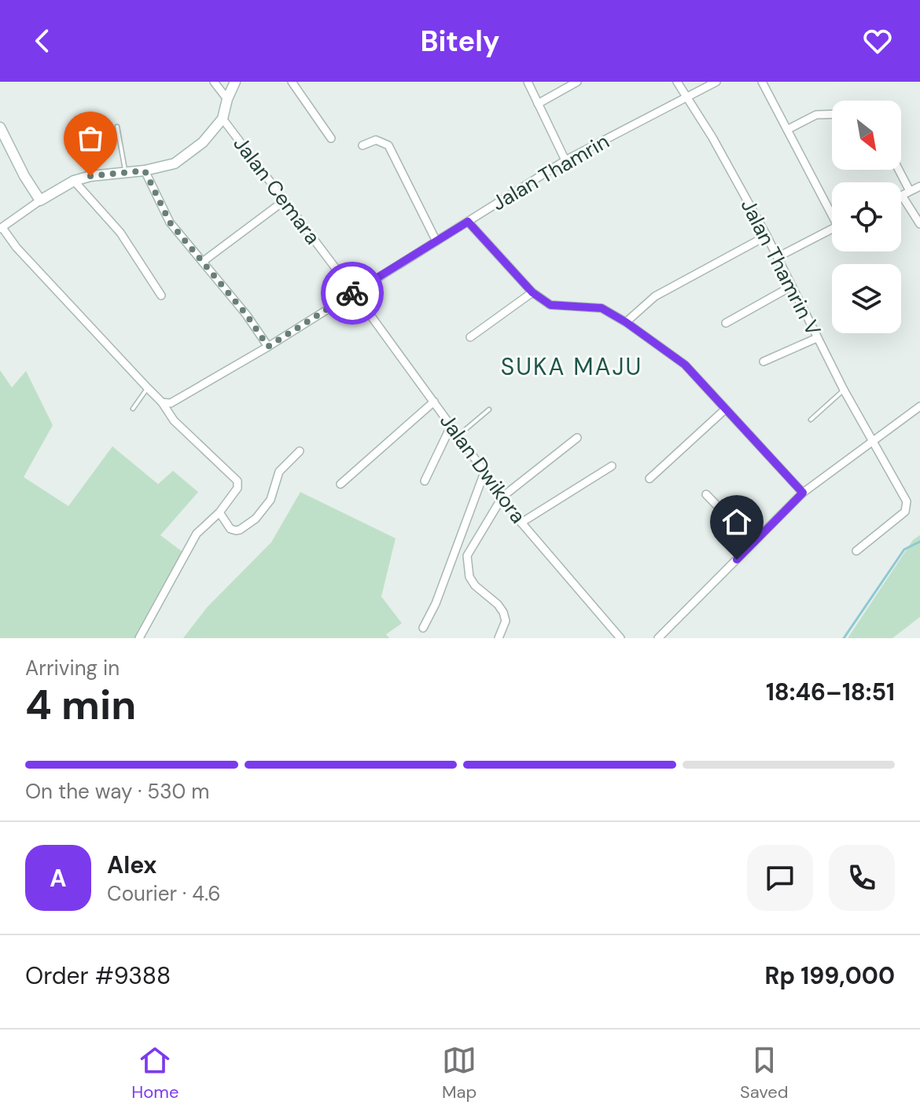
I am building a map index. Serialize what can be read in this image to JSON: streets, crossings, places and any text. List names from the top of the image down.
{
  "streets": {
    "street": [
      "Jalan Thamrin",
      "Jalan Cemara",
      "Jalan Thamrin V",
      "Jalan Dwikora"
    ]
  },
  "crossings": [
    ["Jalan Thamrin", "Jalan Cemara"],
    ["Jalan Thamrin", "Jalan Thamrin V"],
    ["Jalan Thamrin", "Jalan Dwikora"],
    ["Jalan Cemara", "Jalan Dwikora"]
  ],
  "districts": ["SUKA MAJU"],
  "north": "bottom right",
  "page": {
    "header": "Bitely",
    "heading": ["4 min", "Arriving in", "18:46–18:51"],
    "panel": [
      "Alex",
      "Courier · 4.6",
      "Order #9388",
      "Rp 199,000"
    ],
    "bar": "On the way · 530 m",
    "round": "A",
    "tabs": ["Home", "Map", "Saved"]
  }
}
